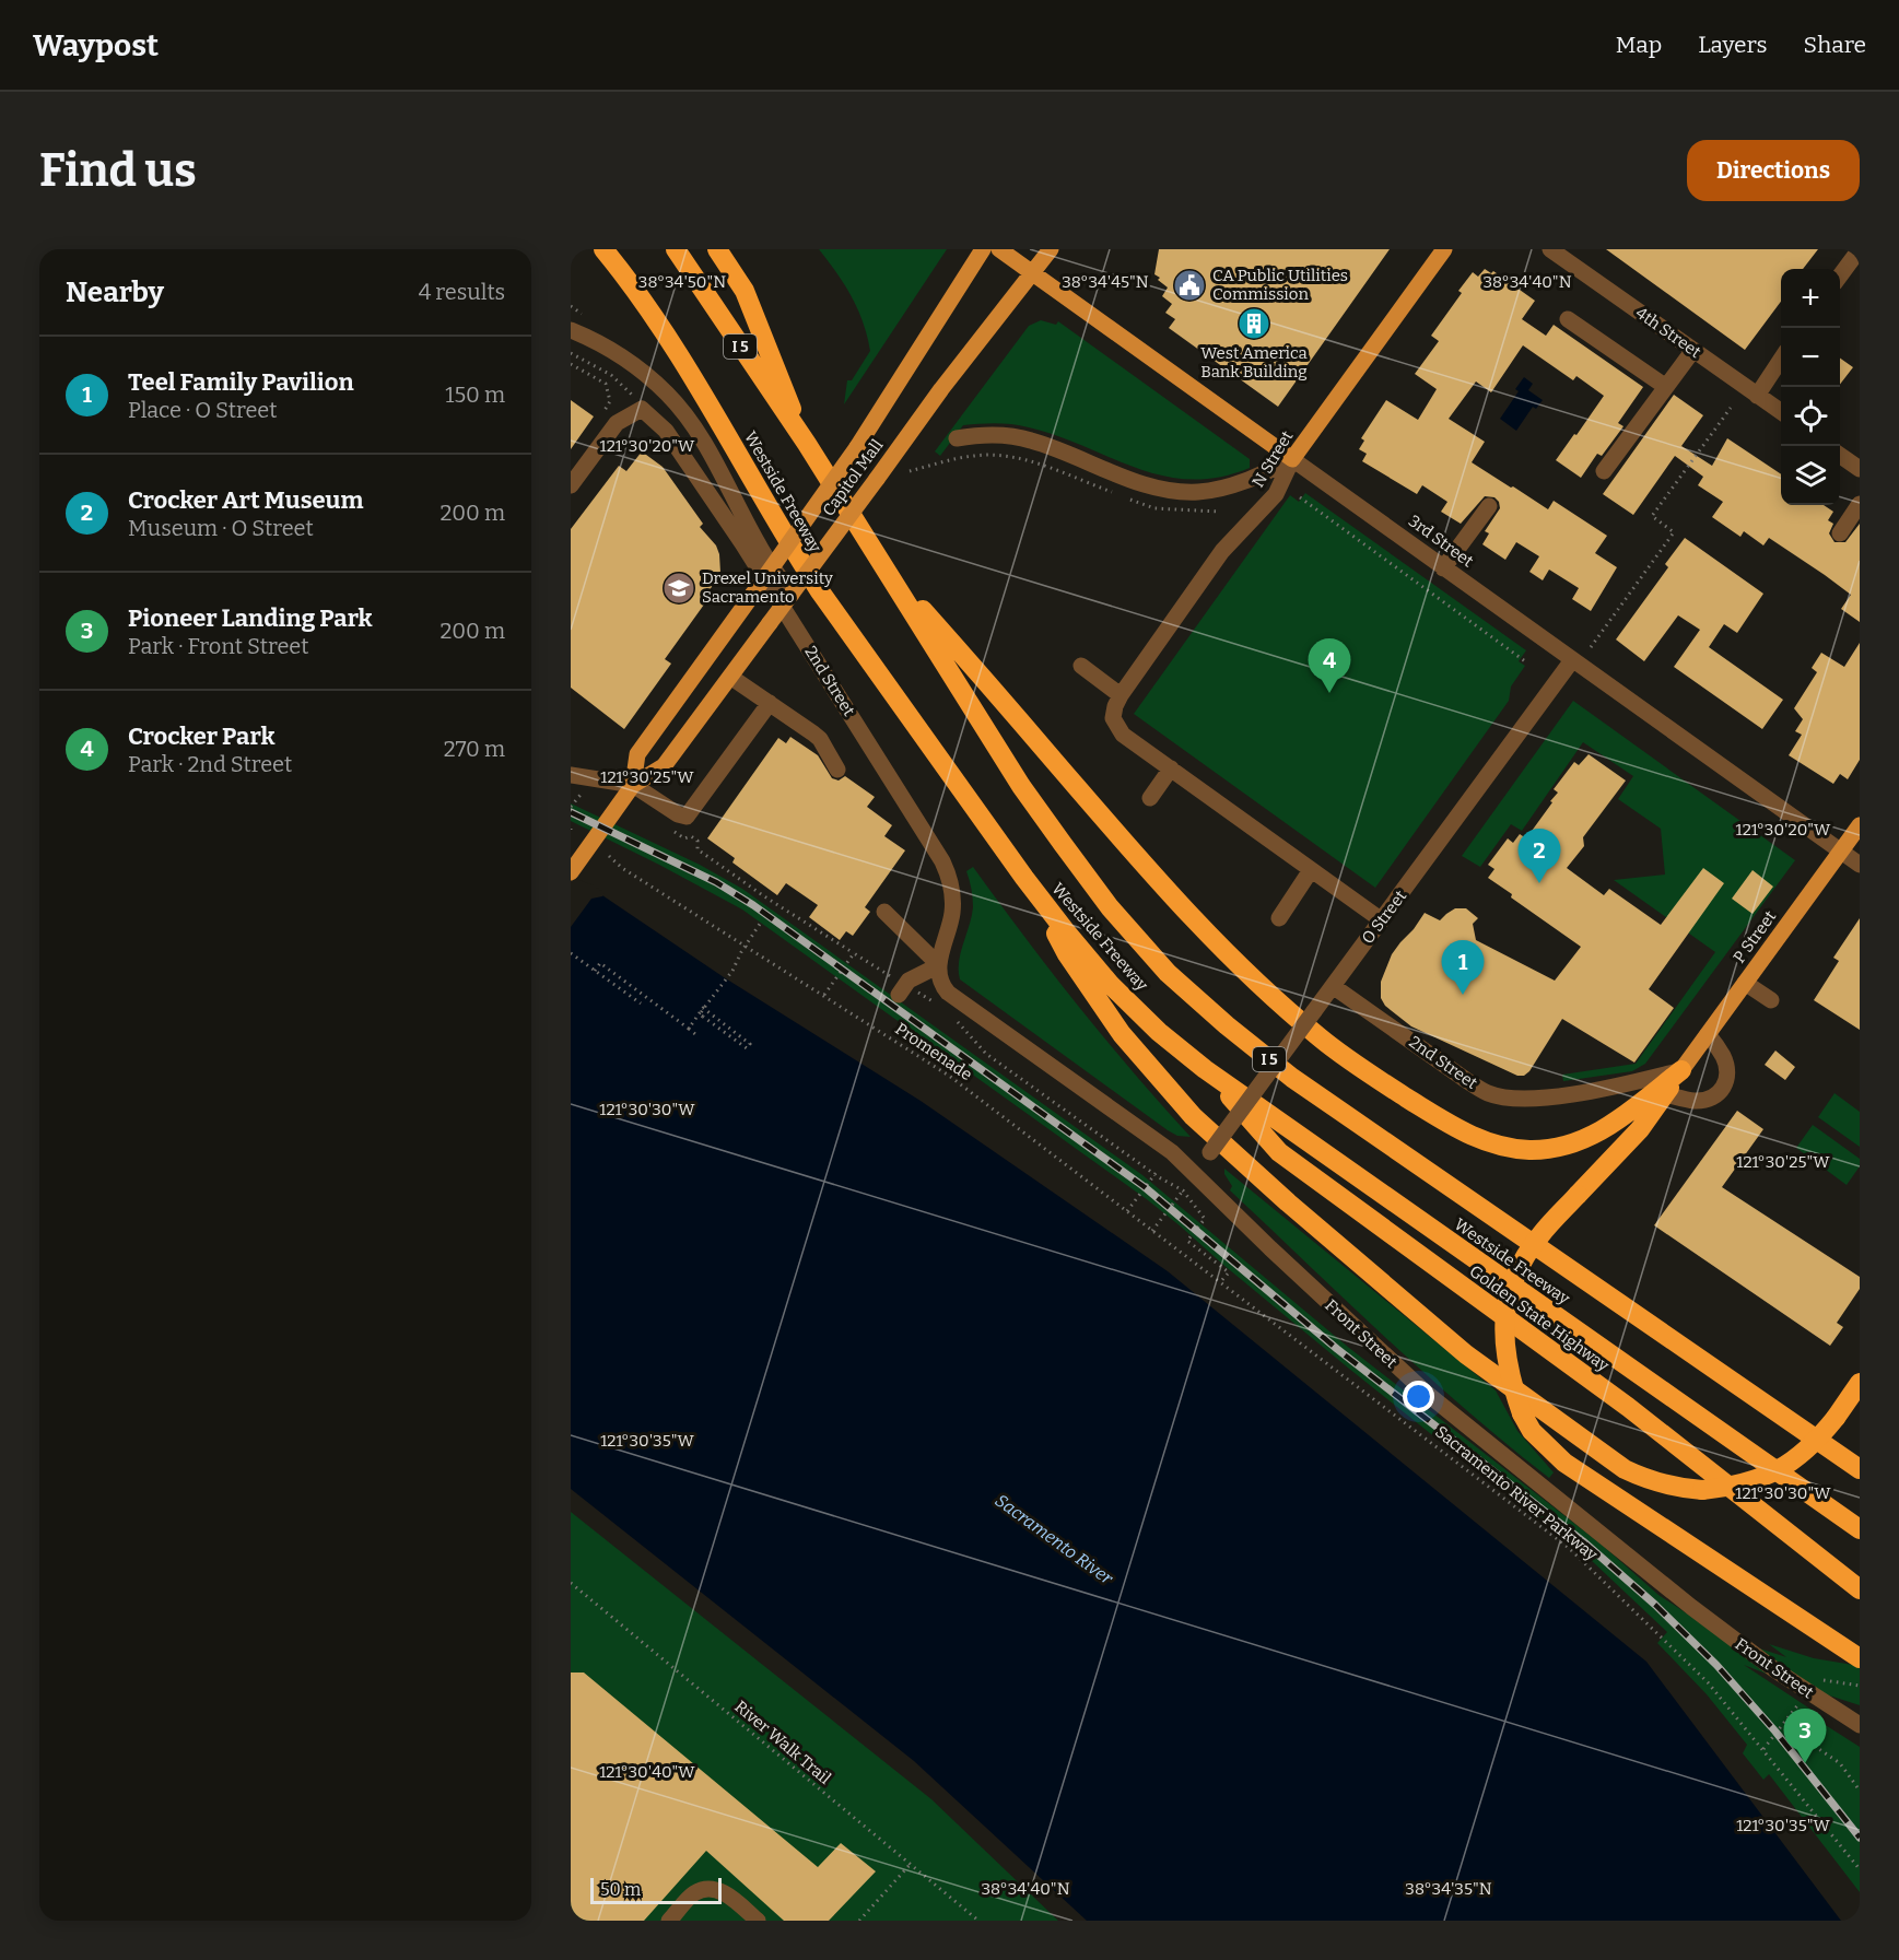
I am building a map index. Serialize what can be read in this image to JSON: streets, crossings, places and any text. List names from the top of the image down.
{
  "streets": {
    "highway": ["I 5", "Westside Freeway", "Golden State Highway"],
    "main road": [
      "N Street",
      "Capitol Mall",
      "3rd Street",
      "P Street"
    ],
    "street": [
      "4th Street",
      "2nd Street",
      "O Street",
      "Front Street"
    ],
    "path": ["Promenade", "Sacramento River Parkway", "River Walk Trail"]
  },
  "crossings": [
    ["N Street", "3rd Street"],
    ["Capitol Mall", "3rd Street"],
    ["Westside Freeway", "Golden State Highway"],
    ["3rd Street", "O Street"],
    ["3rd Street", "P Street"],
    ["2nd Street", "O Street"],
    ["2nd Street", "P Street"],
    ["2nd Street", "Front Street"],
    ["O Street", "Front Street"],
    ["Promenade", "Sacramento River Parkway"]
  ],
  "water": ["Sacramento River"],
  "places": {
    "public building": ["CA Public Utilities Commission"],
    "building": ["West America Bank Building"],
    "school or university": ["Drexel University Sacramento"]
  },
  "scale_bar": "50 m",
  "page": {
    "header": "Waypost",
    "nav": ["Map", "Layers", "Share"],
    "buttons": "Directions",
    "title": "Find us",
    "heading": ["Nearby", "4 results"],
    "map_buttons": ["+", "−"],
    "list": [
      {
        "mark": "1",
        "name": "Teel Family Pavilion",
        "note": "Place · O Street",
        "value": "150 m"
      },
      {
        "mark": "2",
        "name": "Crocker Art Museum",
        "note": "Museum · O Street",
        "value": "200 m"
      },
      {
        "mark": "3",
        "name": "Pioneer Landing Park",
        "note": "Park · Front Street",
        "value": "200 m"
      },
      {
        "mark": "4",
        "name": "Crocker Park",
        "note": "Park · 2nd Street",
        "value": "270 m"
      }
    ],
    "pins": [
      "4",
      "2",
      "1",
      "3"
    ],
    "scale": "50 m"
  },
  "coordinates": [
    "38°34'50\"N",
    "38°34'45\"N",
    "38°34'40\"N",
    "121°30'20\"W",
    "121°30'25\"W",
    "121°30'30\"W",
    "121°30'35\"W",
    "121°30'40\"W",
    "38°34'35\"N"
  ]
}
